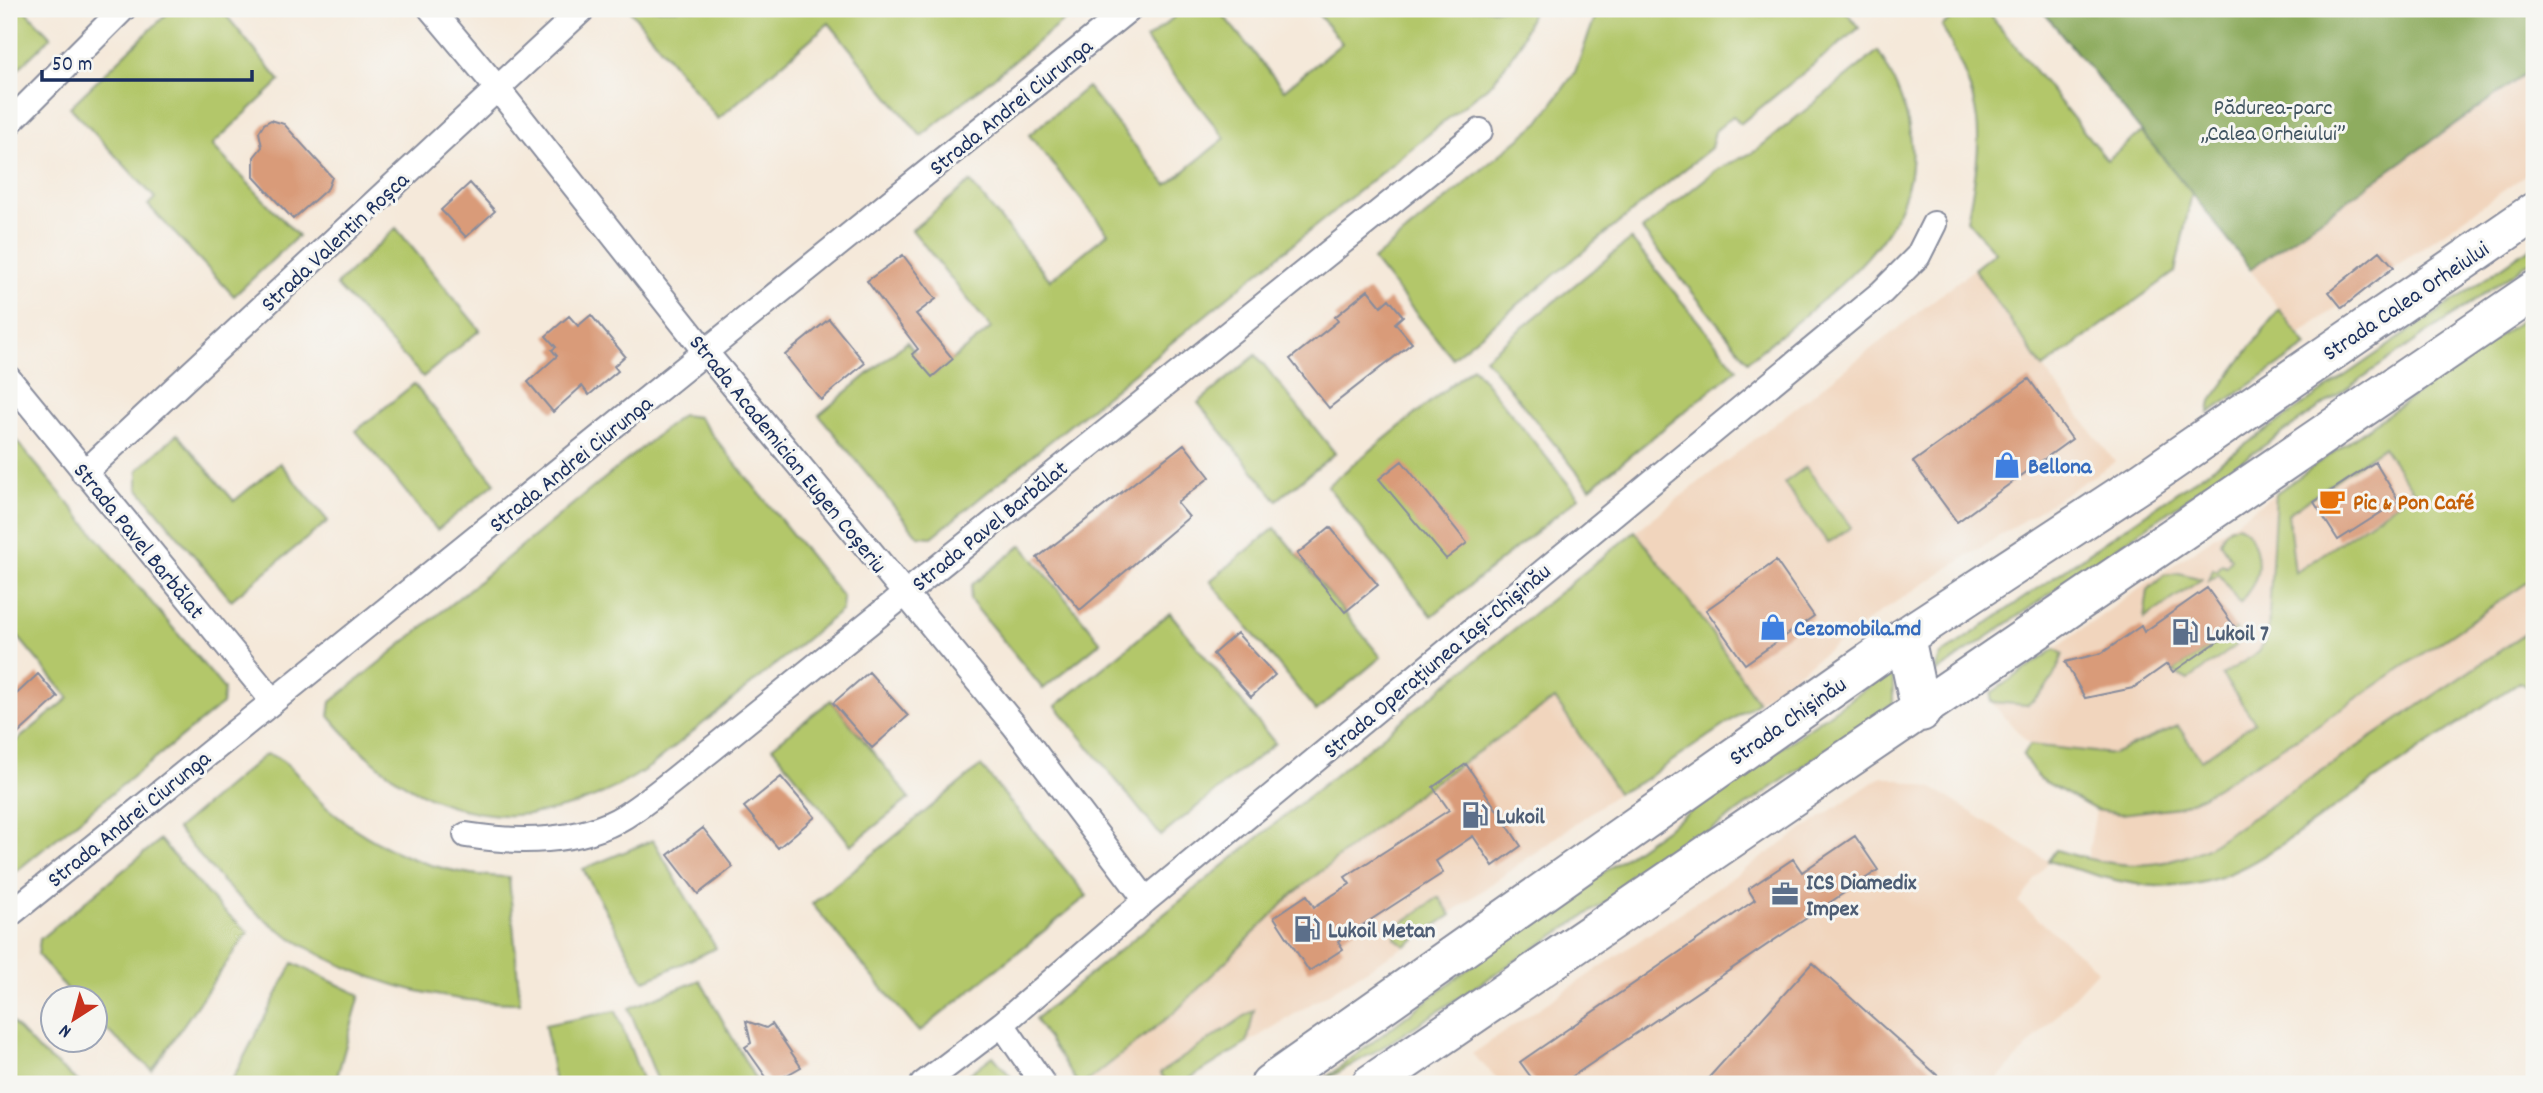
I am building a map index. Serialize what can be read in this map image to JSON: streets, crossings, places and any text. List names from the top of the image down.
{
  "streets": {
    "highway": ["Strada Calea Orheiului", "Strada Chișinău"],
    "street": [
      "Strada Andrei Ciurunga",
      "Strada Valentin Roșca",
      "Strada Academician Eugen Coșeriu",
      "Strada Pavel Barbălat",
      "Strada Operațiunea Iași-Chișinău"
    ]
  },
  "crossings": [
    ["Strada Andrei Ciurunga", "Strada Academician Eugen Coșeriu"],
    ["Strada Andrei Ciurunga", "Strada Pavel Barbălat"],
    ["Strada Valentin Roșca", "Strada Academician Eugen Coșeriu"],
    ["Strada Valentin Roșca", "Strada Pavel Barbălat"],
    ["Strada Calea Orheiului", "Strada Chișinău"],
    ["Strada Academician Eugen Coșeriu", "Strada Pavel Barbălat"],
    ["Strada Academician Eugen Coșeriu", "Strada Operațiunea Iași-Chișinău"]
  ],
  "parks": ["Pădurea-parc „Calea Orheiului”"],
  "places": {
    "shop": ["Bellona", "Cezomobila.md"],
    "cafe": ["Pic & Pon Café"],
    "fuel station": ["Lukoil 7", "Lukoil", "Lukoil Metan"],
    "office": ["ICS Diamedix Impex"]
  },
  "scale_bar": "50 m",
  "north": "bottom left"
}
